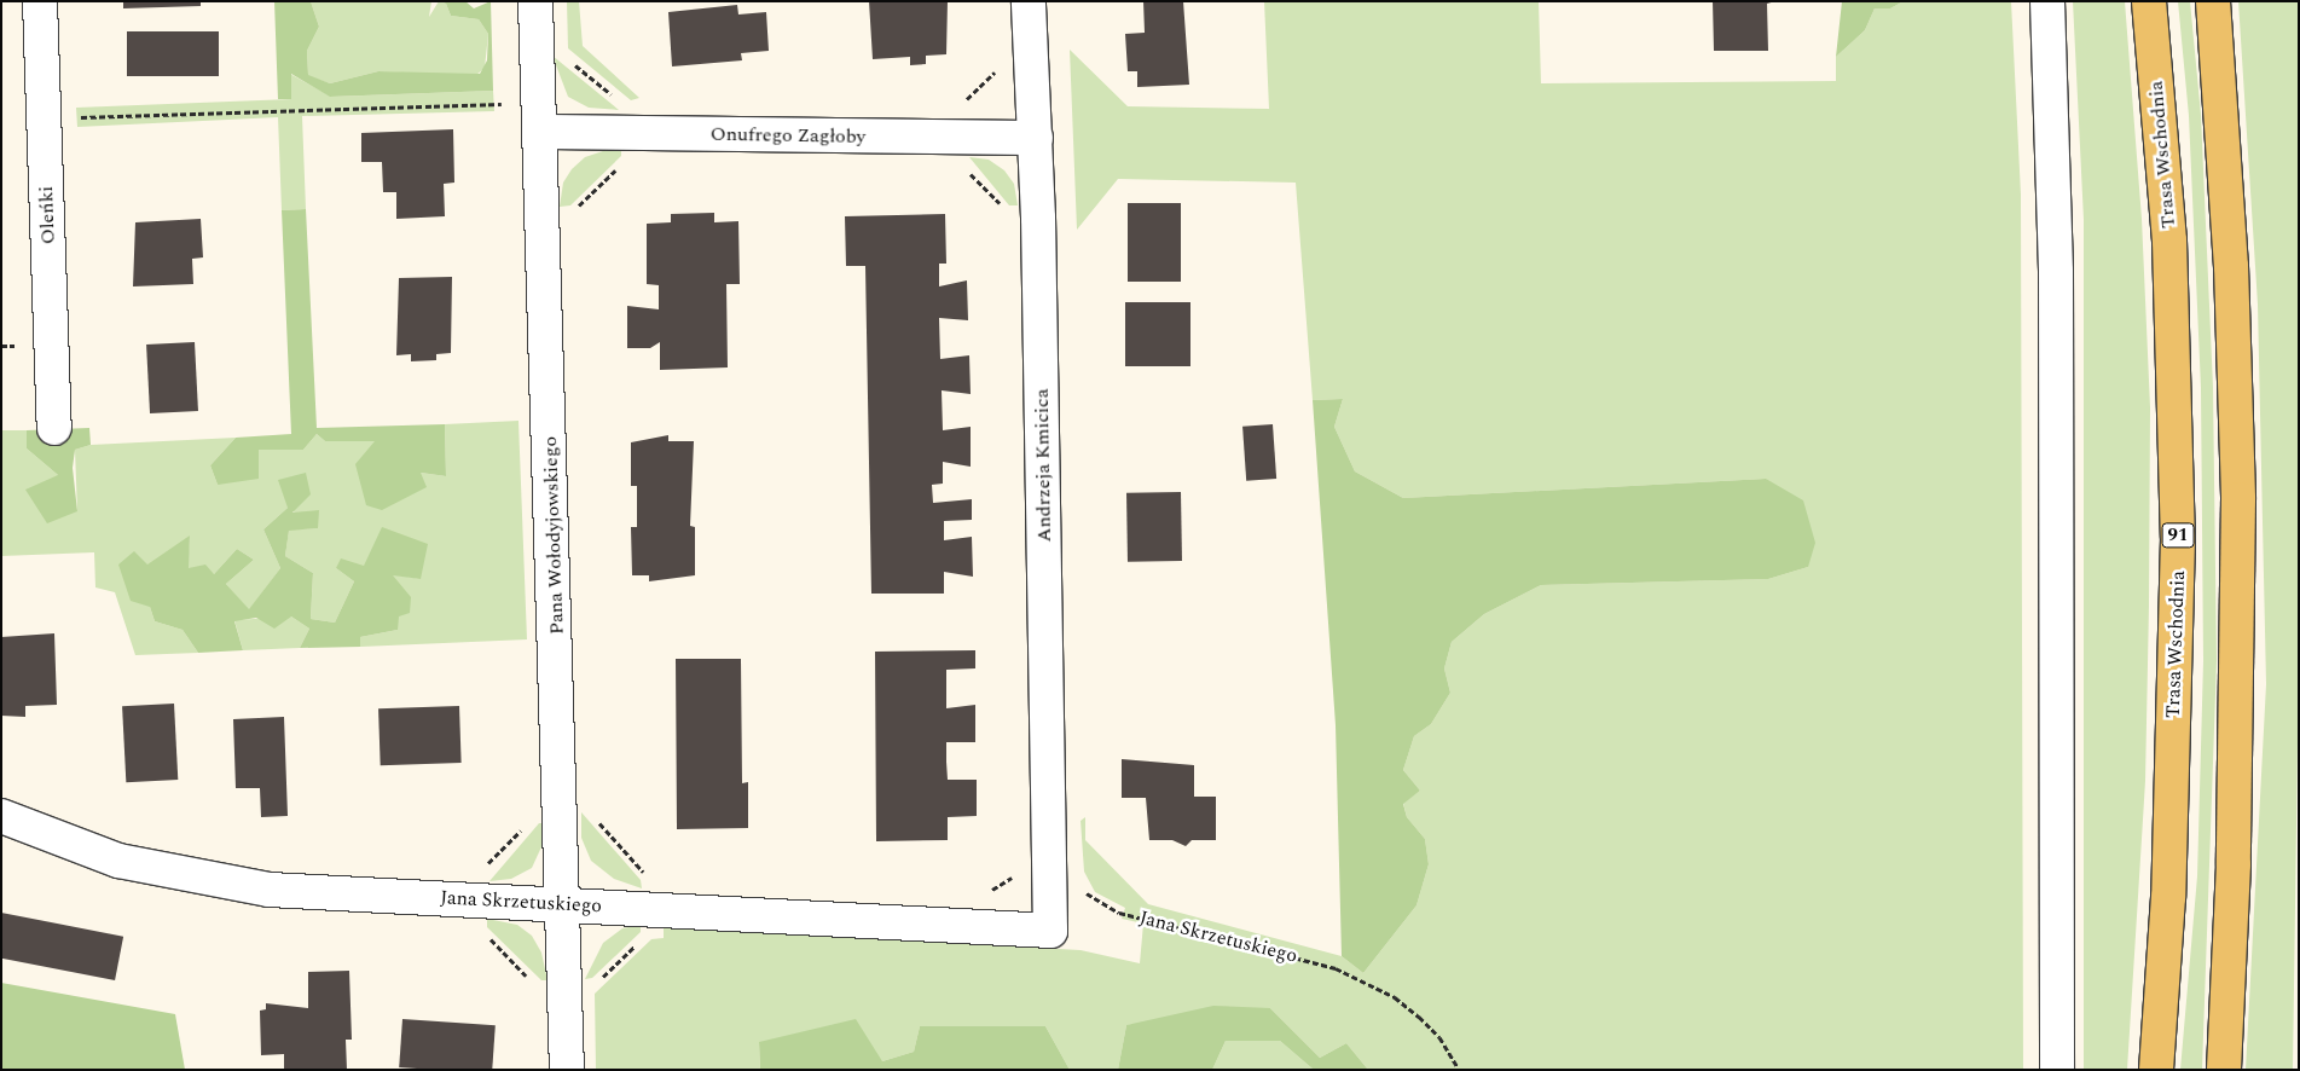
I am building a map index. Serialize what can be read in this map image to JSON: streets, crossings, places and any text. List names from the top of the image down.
{
  "streets": {
    "main road": ["Trasa Wschodnia", "91"],
    "street": [
      "Onufrego Zagłoby",
      "Oleńki",
      "Andrzeja Kmicica",
      "Pana Wołodyjowskiego",
      "Jana Skrzetuskiego"
    ]
  },
  "crossings": [
    ["Onufrego Zagłoby", "Andrzeja Kmicica"],
    ["Onufrego Zagłoby", "Pana Wołodyjowskiego"],
    ["Andrzeja Kmicica", "Jana Skrzetuskiego"],
    ["Pana Wołodyjowskiego", "Jana Skrzetuskiego"]
  ]
}
